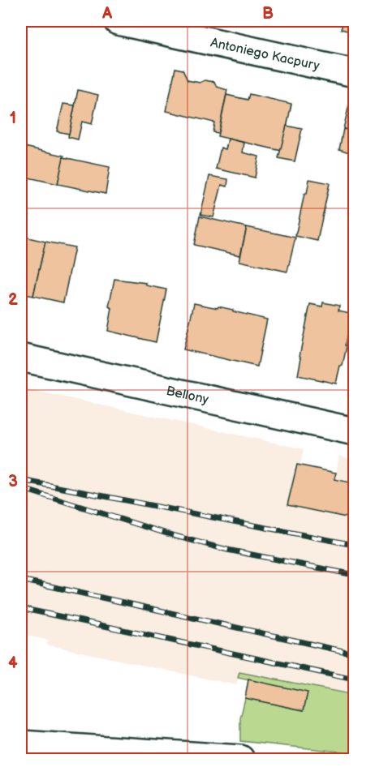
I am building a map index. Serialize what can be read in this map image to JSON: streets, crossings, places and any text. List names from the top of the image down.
{
  "streets": {
    "street": ["Antoniego Kacpury", "Bellony"]
  },
  "grid": {
    "columns": ["A", "B"],
    "rows": [
      "1",
      "2",
      "3",
      "4"
    ]
  }
}
